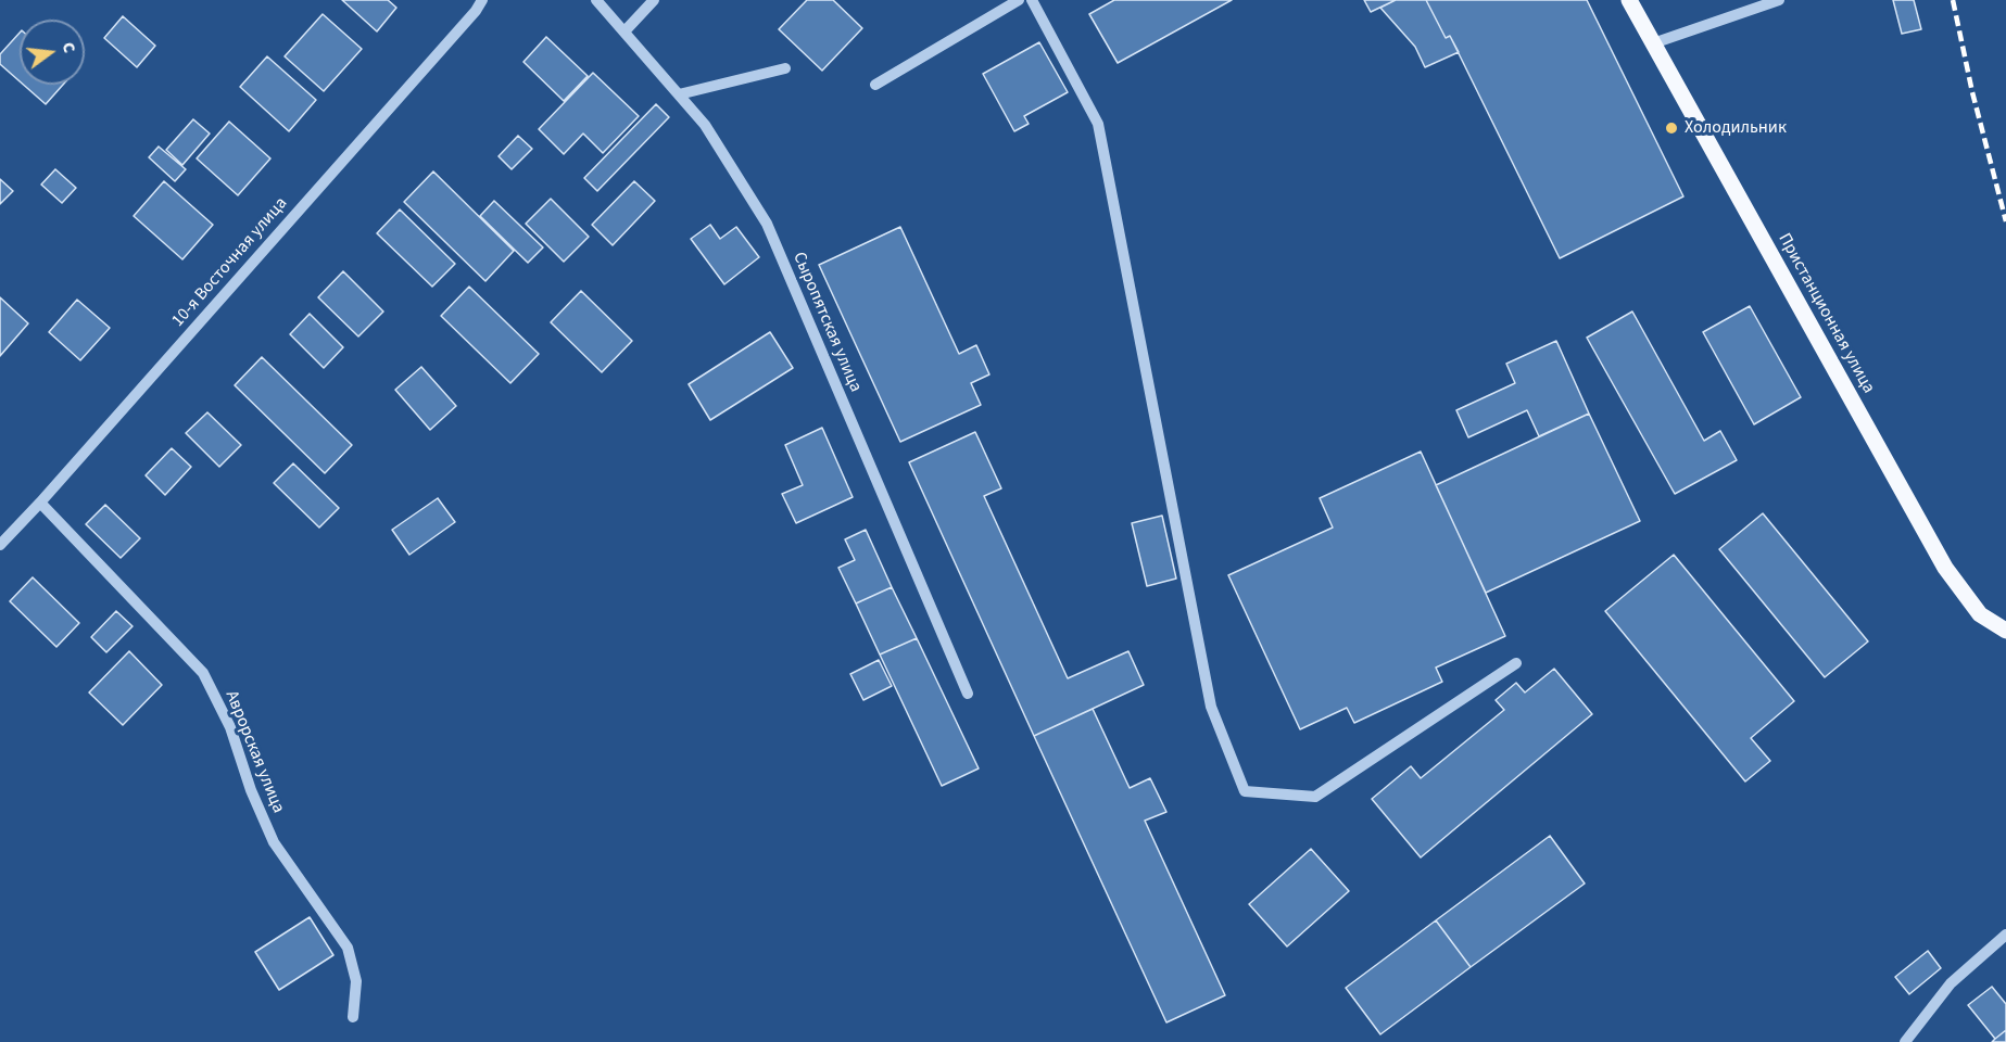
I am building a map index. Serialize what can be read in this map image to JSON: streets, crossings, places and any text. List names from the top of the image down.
{
  "streets": {
    "main road": ["Пристанционная улица"],
    "street": ["10-я Восточная улица", "Сыропятская улица", "Аврорская улица"]
  },
  "crossings": [
    ["10-я Восточная улица", "Аврорская улица"]
  ],
  "places": ["Холодильник"],
  "north": "right"
}
